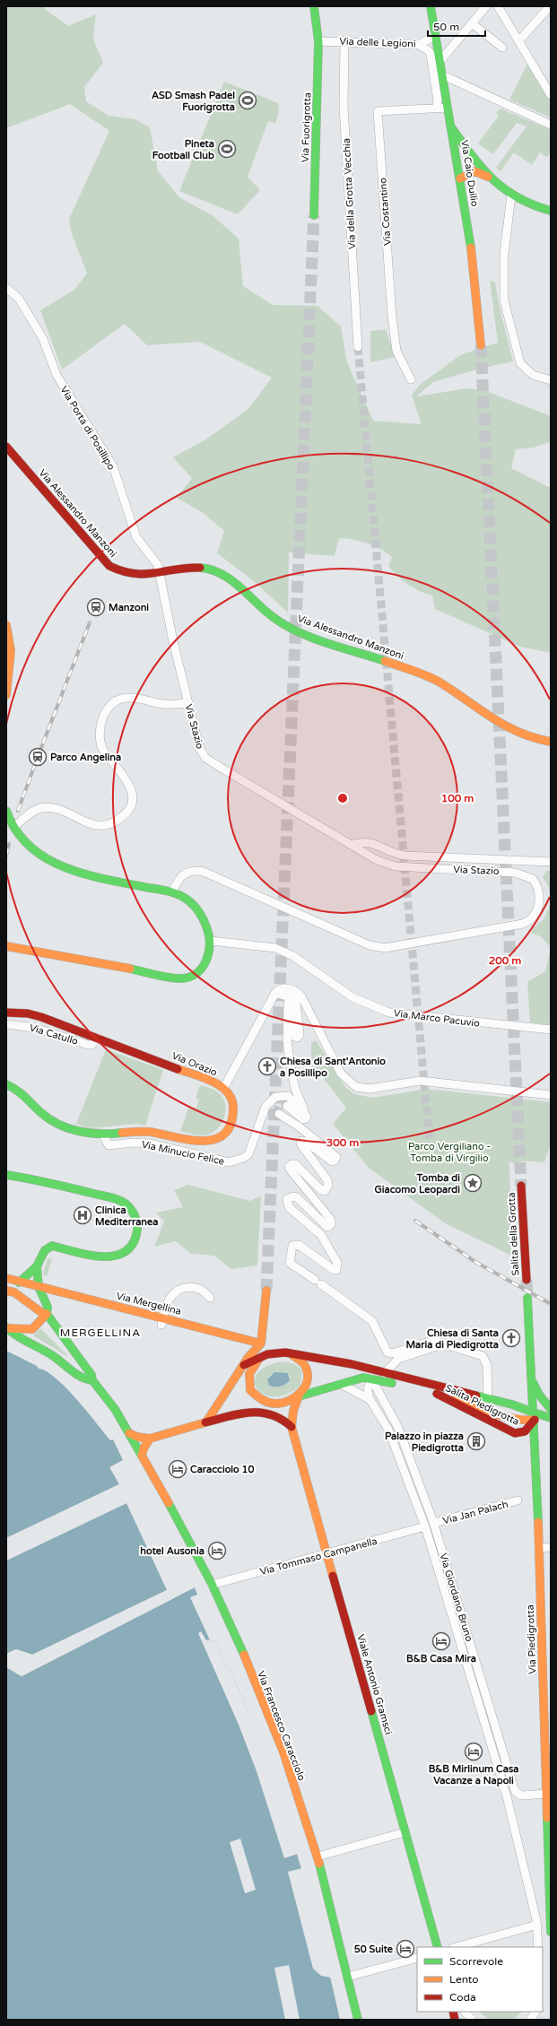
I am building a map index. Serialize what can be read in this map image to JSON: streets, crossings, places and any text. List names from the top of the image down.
{
  "streets": {
    "street": [
      "Via delle Legioni",
      "Via Fuorigrotta",
      "Via Caio Duilio",
      "Via della Grotta Vecchia",
      "Via Costantino",
      "Via Porta di Posillipo",
      "Via Alessandro Manzoni",
      "Via Stazio",
      "Via Marco Pacuvio",
      "Via Catullo",
      "Via Orazio",
      "Via Minucio Felice",
      "Salita della Grotta",
      "Via Mergellina",
      "Salita Piedigrotta",
      "Via Jan Palach",
      "Via Tommaso Campanella",
      "Via Giordano Bruno",
      "Via Piedigrotta",
      "Viale Antonio Gramsci",
      "Via Francesco Caracciolo"
    ]
  },
  "crossings": [
    ["Via delle Legioni", "Via Fuorigrotta"],
    ["Via delle Legioni", "Via Caio Duilio"],
    ["Via delle Legioni", "Via della Grotta Vecchia"],
    ["Via Caio Duilio", "Via Costantino"],
    ["Via Porta di Posillipo", "Via Alessandro Manzoni"],
    ["Via Porta di Posillipo", "Via Stazio"],
    ["Via Alessandro Manzoni", "Via Stazio"],
    ["Via Catullo", "Via Orazio"],
    ["Via Orazio", "Via Minucio Felice"],
    ["Via Mergellina", "Via Francesco Caracciolo"],
    ["Salita Piedigrotta", "Via Giordano Bruno"],
    ["Salita Piedigrotta", "Via Piedigrotta"],
    ["Via Jan Palach", "Via Giordano Bruno"],
    ["Via Tommaso Campanella", "Viale Antonio Gramsci"],
    ["Via Tommaso Campanella", "Via Francesco Caracciolo"],
    ["Via Giordano Bruno", "Via Piedigrotta"]
  ],
  "districts": ["MERGELLINA"],
  "parks": ["Parco Vergiliano - Tomba di Virgilio"],
  "places": {
    "sports": ["ASD Smash Padel Fuorigrotta", "Pineta Football Club"],
    "station": ["Manzoni", "Parco Angelina"],
    "church": ["Chiesa di Sant'Antonio a Posillipo", "Chiesa di Santa Maria di Piedigrotta"],
    "place": ["Tomba di Giacomo Leopardi"],
    "hospital": ["Clinica Mediterranea"],
    "building": ["Palazzo in piazza Piedigrotta"],
    "hotel": [
      "Caracciolo 10",
      "hotel Ausonia",
      "B&B Casa Mira",
      "B&B Mirlinum Casa Vacanze a Napoli",
      "50 Suite"
    ]
  },
  "legend": ["Scorrevole", "Lento", "Coda"],
  "scale_bar": "50 m",
  "rings": ["100 m", "200 m", "300 m"]
}
